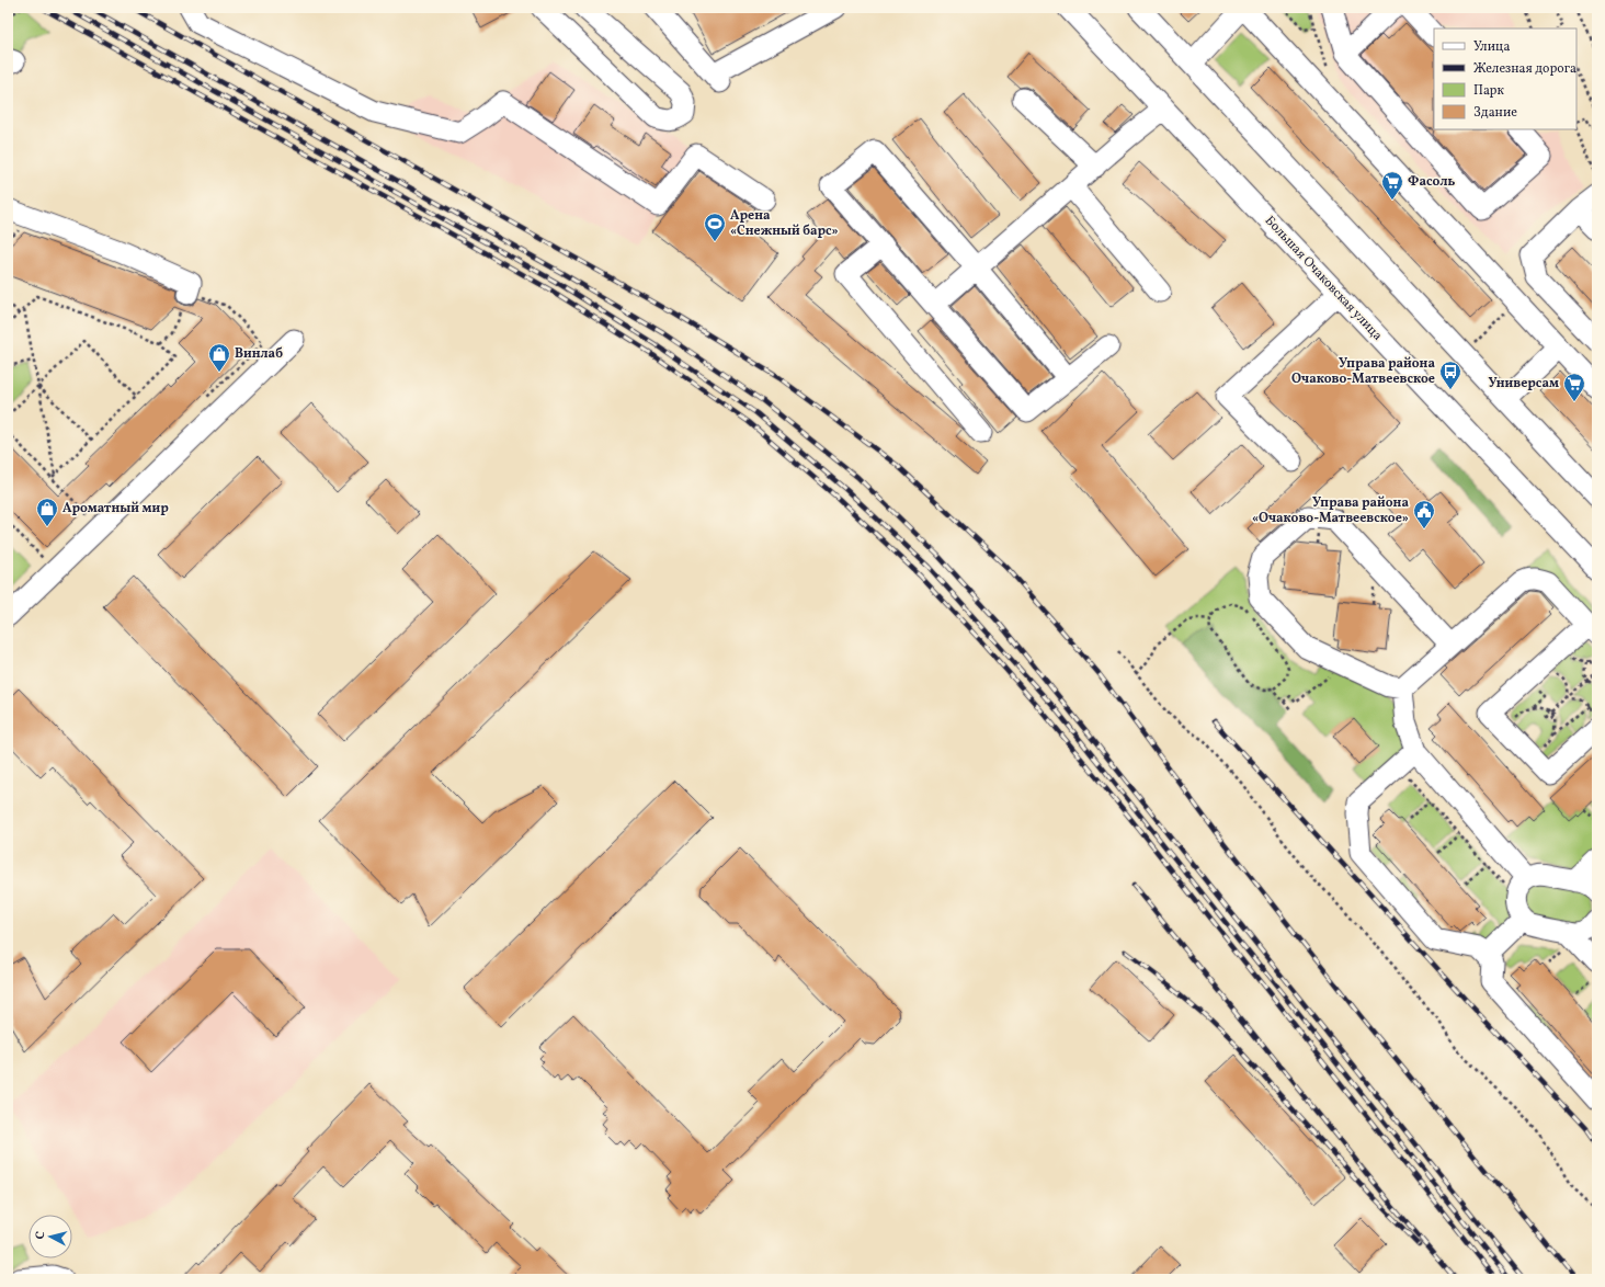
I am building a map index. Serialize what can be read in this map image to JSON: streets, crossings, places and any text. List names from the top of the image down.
{
  "streets": {
    "street": ["Большая Очаковская улица"]
  },
  "places": {
    "supermarket": ["Фасоль", "Универсам"],
    "sports": ["Арена «Снежный барс»"],
    "shop": ["Винлаб", "Ароматный мир"],
    "bus stop": ["Управа района Очаково-Матвеевское"],
    "public building": ["Управа района «Очаково-Матвеевское»"]
  },
  "legend": [
    "Улица",
    "Железная дорога",
    "Парк",
    "Здание"
  ],
  "north": "left"
}
